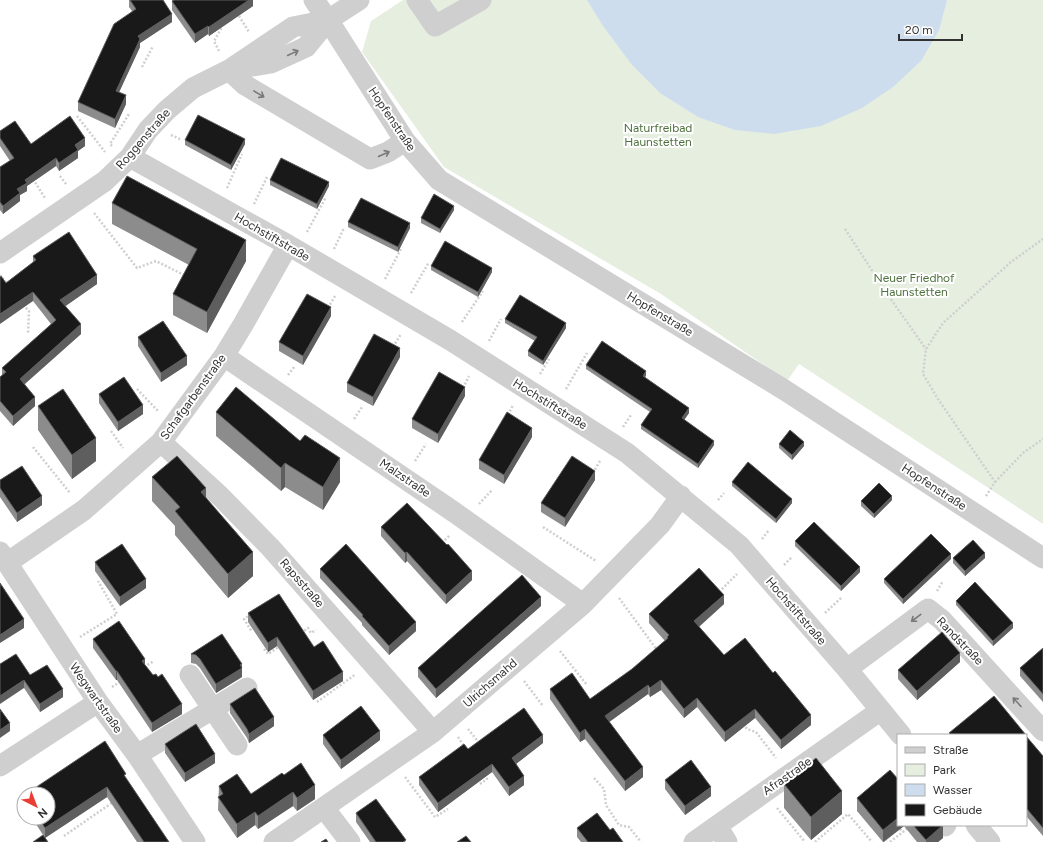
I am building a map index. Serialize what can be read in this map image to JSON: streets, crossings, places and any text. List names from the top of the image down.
{
  "streets": {
    "street": [
      "Hopfenstraße",
      "Roggenstraße",
      "Hochstiftstraße",
      "Schafgarbenstraße",
      "Malzstraße",
      "Rapsstraße",
      "Randstraße",
      "Ulrichsmahd",
      "Wegwartstraße",
      "Afrastraße"
    ]
  },
  "crossings": [
    ["Hopfenstraße", "Roggenstraße"],
    ["Roggenstraße", "Hochstiftstraße"],
    ["Hochstiftstraße", "Schafgarbenstraße"],
    ["Hochstiftstraße", "Randstraße"],
    ["Hochstiftstraße", "Ulrichsmahd"],
    ["Hochstiftstraße", "Afrastraße"],
    ["Schafgarbenstraße", "Malzstraße"],
    ["Schafgarbenstraße", "Rapsstraße"],
    ["Schafgarbenstraße", "Wegwartstraße"],
    ["Malzstraße", "Ulrichsmahd"],
    ["Rapsstraße", "Ulrichsmahd"]
  ],
  "parks": ["Naturfreibad Haunstetten", "Neuer Friedhof Haunstetten"],
  "legend": [
    "Straße",
    "Park",
    "Wasser",
    "Gebäude"
  ],
  "scale_bar": "20 m",
  "north": "bottom right"
}
